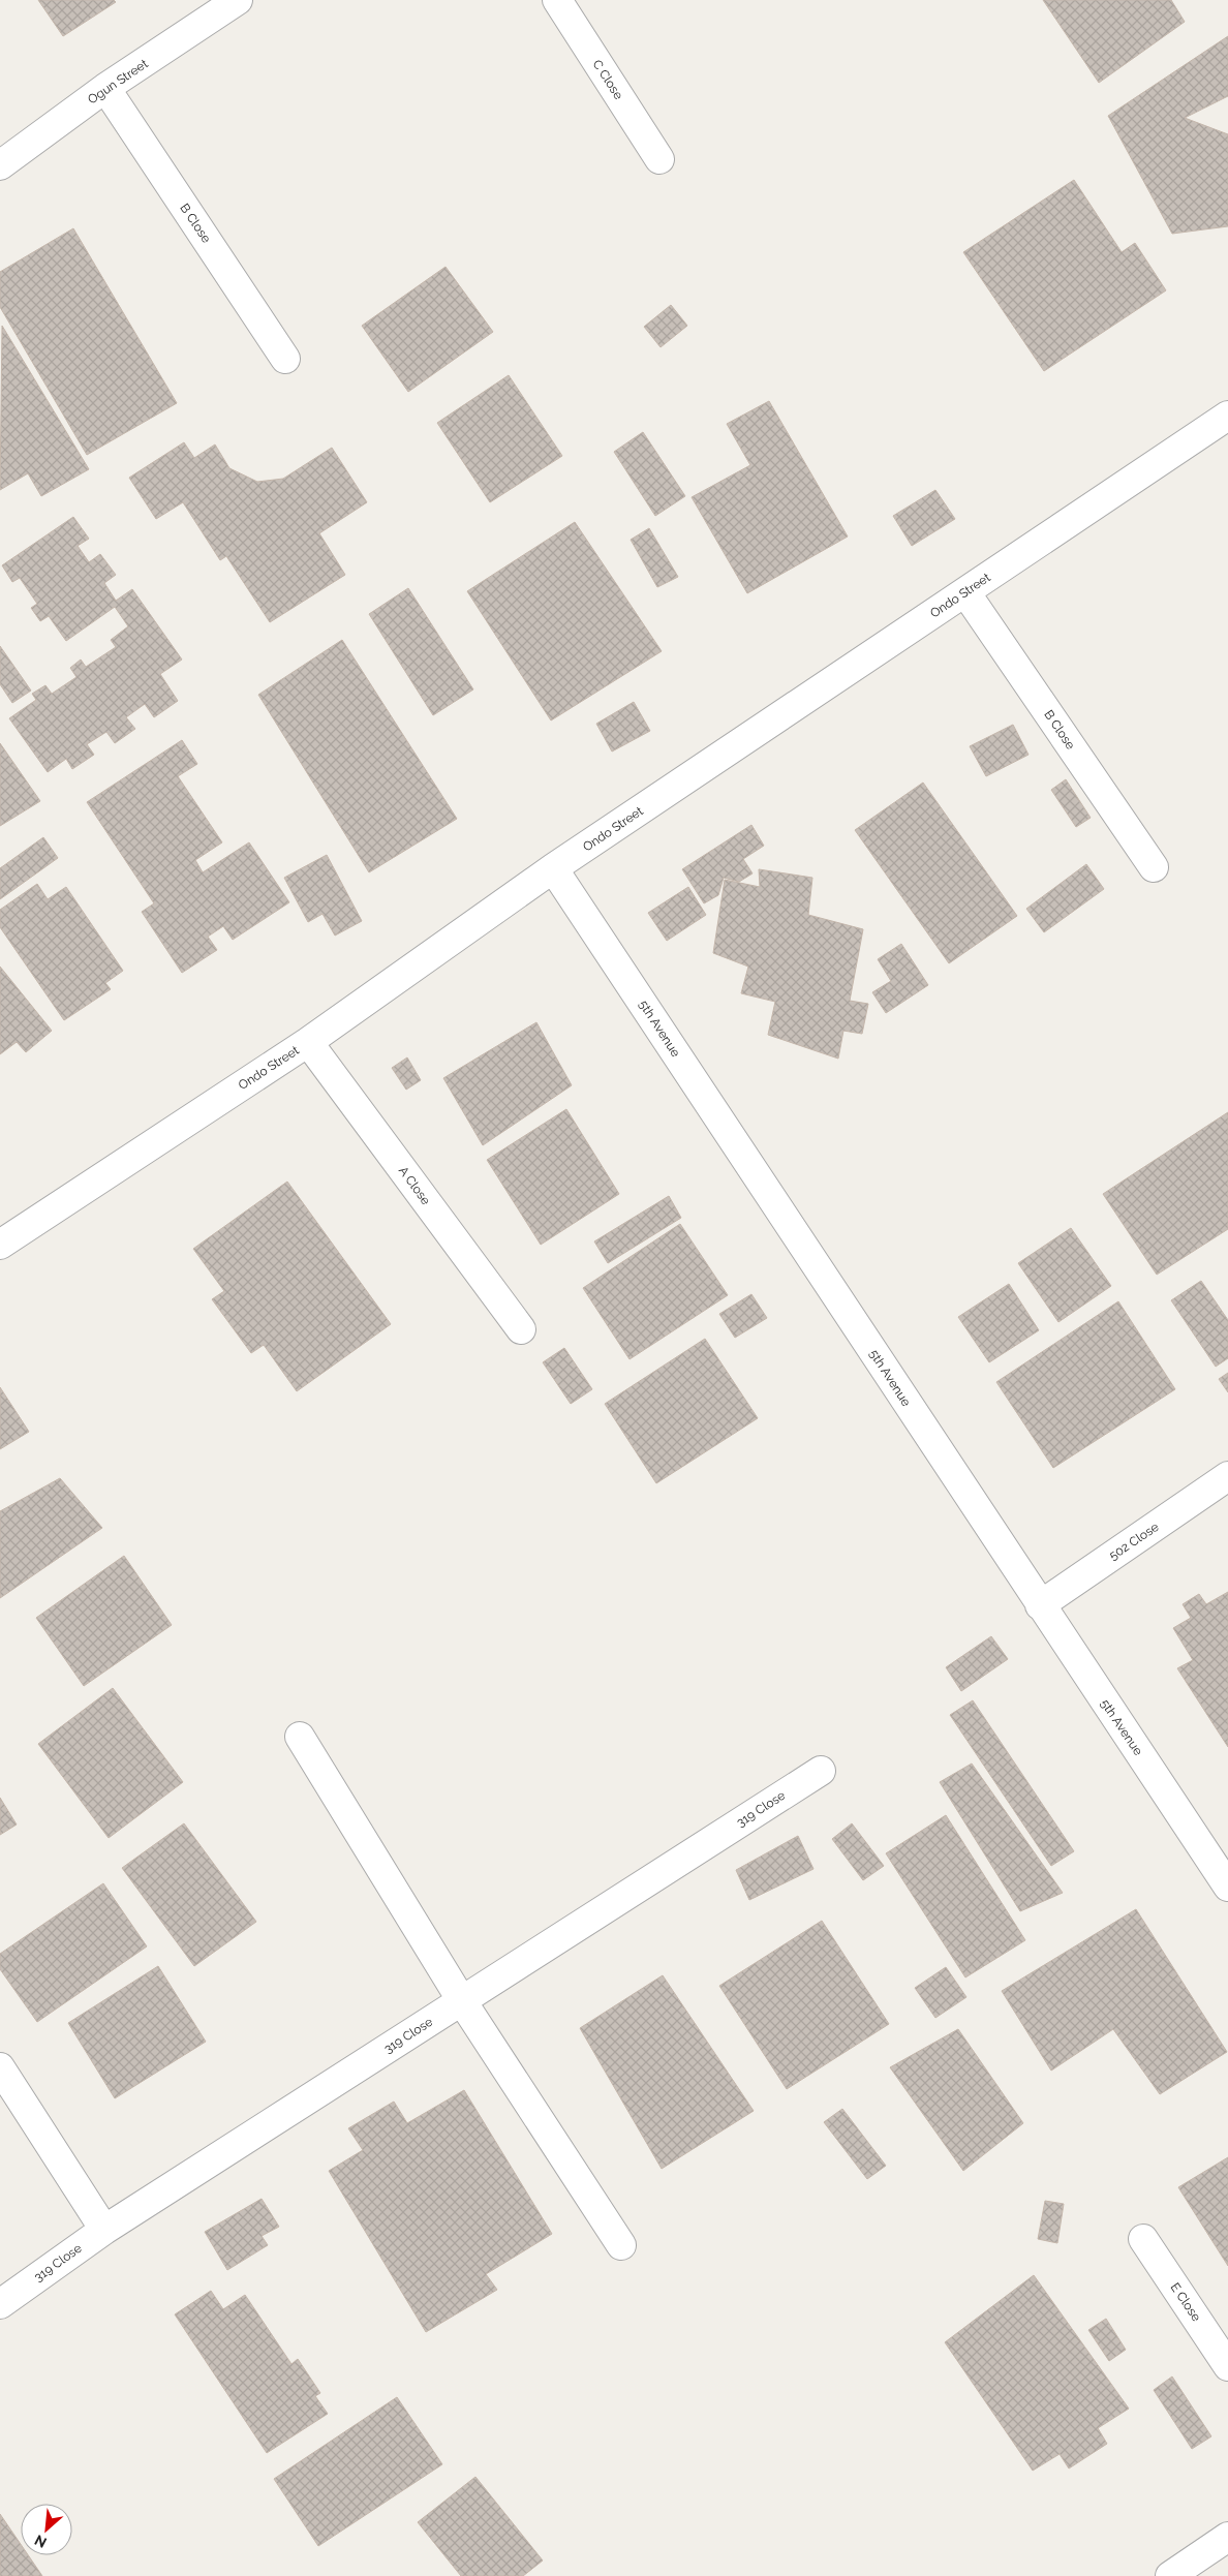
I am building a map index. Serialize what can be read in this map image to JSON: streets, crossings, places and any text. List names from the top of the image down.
{
  "streets": {
    "street": [
      "C Close",
      "Ogun Street",
      "B Close",
      "Ondo Street",
      "5th Avenue",
      "A Close",
      "502 Close",
      "319 Close",
      "E Close"
    ]
  },
  "crossings": [
    ["Ogun Street", "B Close"],
    ["B Close", "Ondo Street"],
    ["Ondo Street", "5th Avenue"],
    ["Ondo Street", "A Close"],
    ["5th Avenue", "502 Close"]
  ],
  "north": "bottom left"
}
